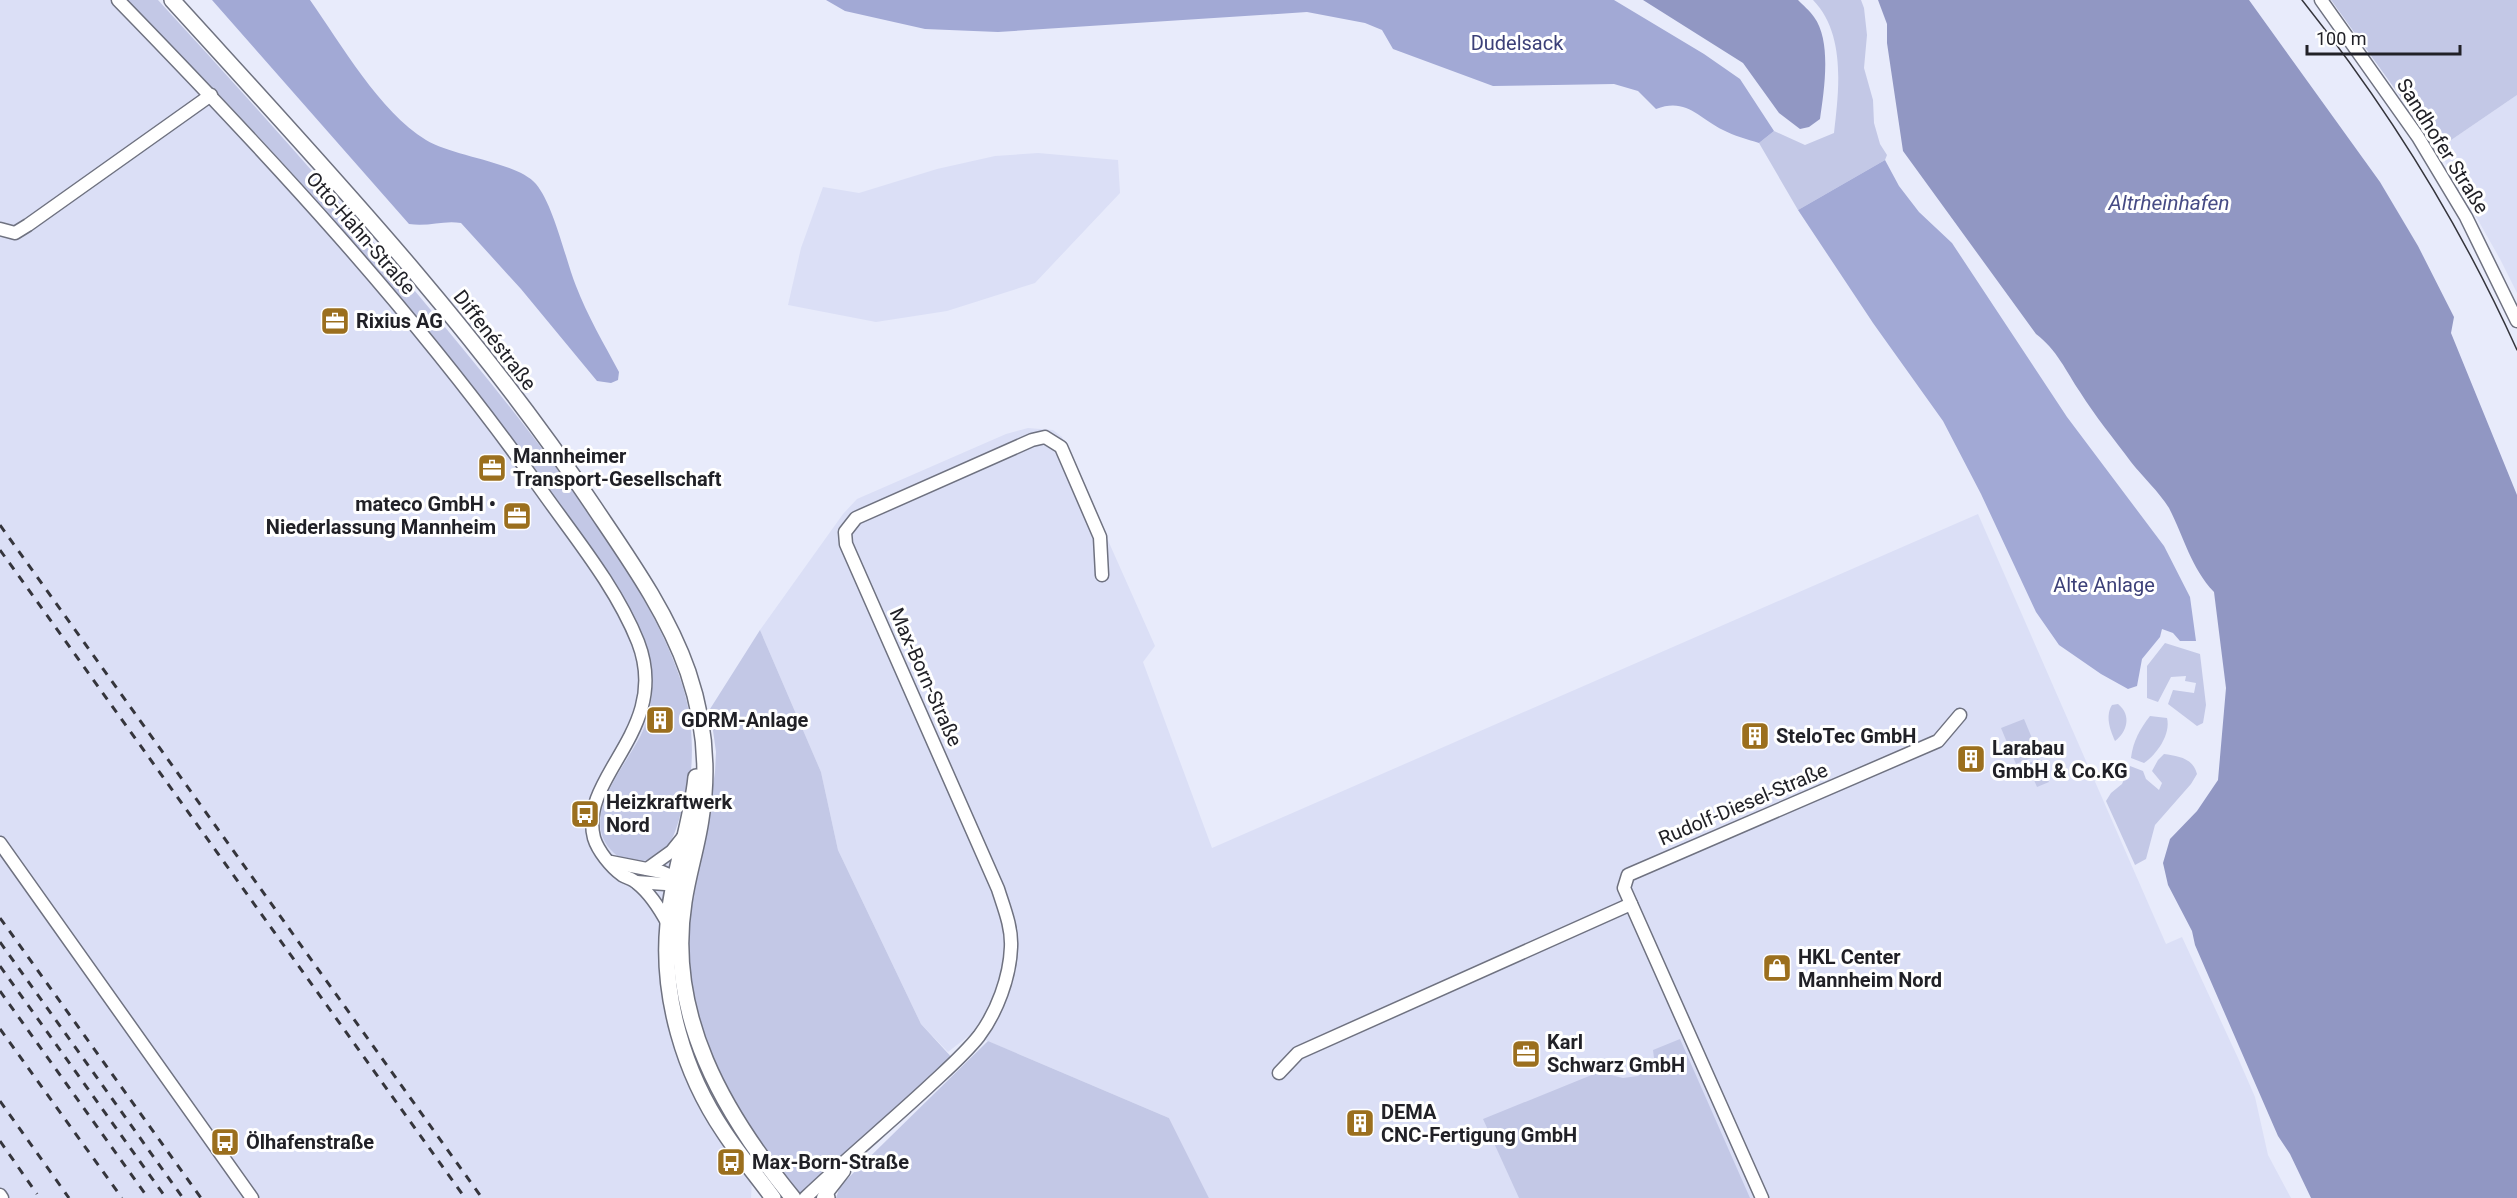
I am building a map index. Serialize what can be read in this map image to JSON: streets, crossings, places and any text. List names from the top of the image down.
{
  "streets": {
    "main road": ["Diffenéstraße"],
    "street": [
      "Sandhofer Straße",
      "Otto-Hahn-Straße",
      "Max-Born-Straße",
      "Rudolf-Diesel-Straße"
    ]
  },
  "crossings": [
    ["Otto-Hahn-Straße", "Diffenéstraße"]
  ],
  "water": ["Altrheinhafen"],
  "parks": ["Dudelsack", "Alte Anlage"],
  "places": {
    "office": [
      "Rixius AG",
      "Mannheimer Transport-Gesellschaft",
      "mateco GmbH • Niederlassung Mannheim",
      "Karl Schwarz GmbH"
    ],
    "building": [
      "GDRM-Anlage",
      "SteloTec GmbH",
      "Larabau GmbH & Co.KG",
      "DEMA CNC-Fertigung GmbH"
    ],
    "bus stop": ["Heizkraftwerk Nord", "Ölhafenstraße", "Max-Born-Straße"],
    "shop": ["HKL Center Mannheim Nord"]
  },
  "scale_bar": "100 m"
}
